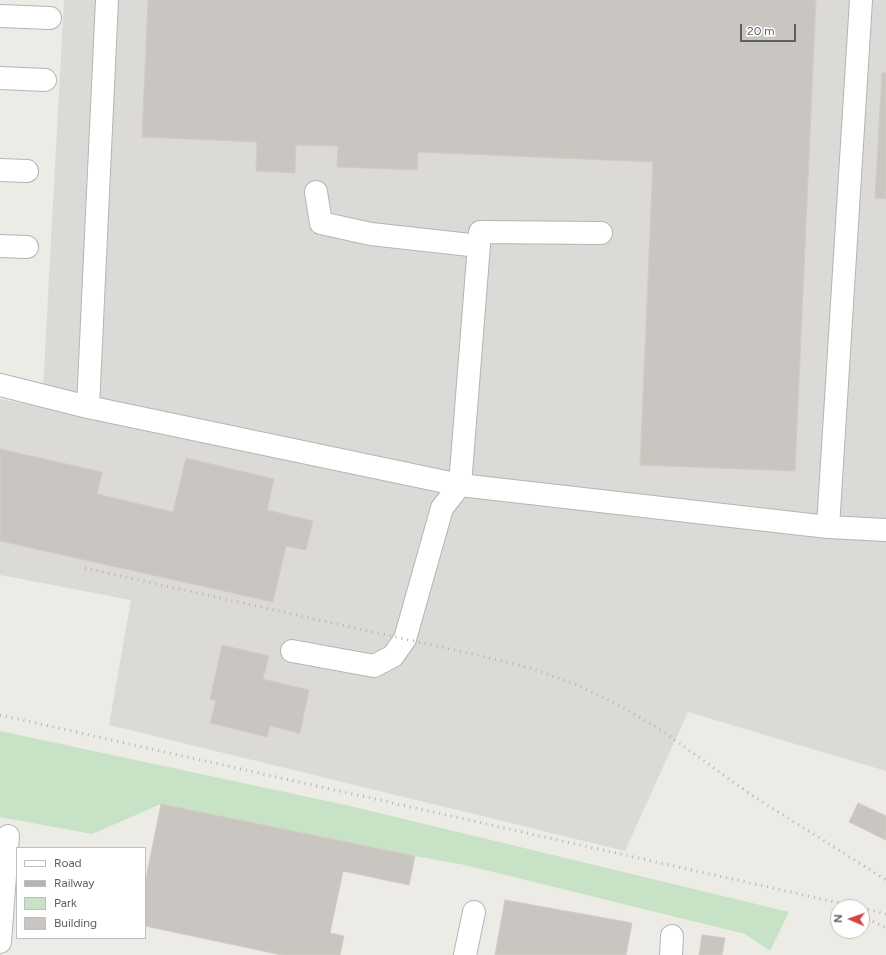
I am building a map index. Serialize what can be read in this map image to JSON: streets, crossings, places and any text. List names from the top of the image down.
{
  "legend": [
    "Road",
    "Railway",
    "Park",
    "Building"
  ],
  "scale_bar": "20 m",
  "north": "left"
}
